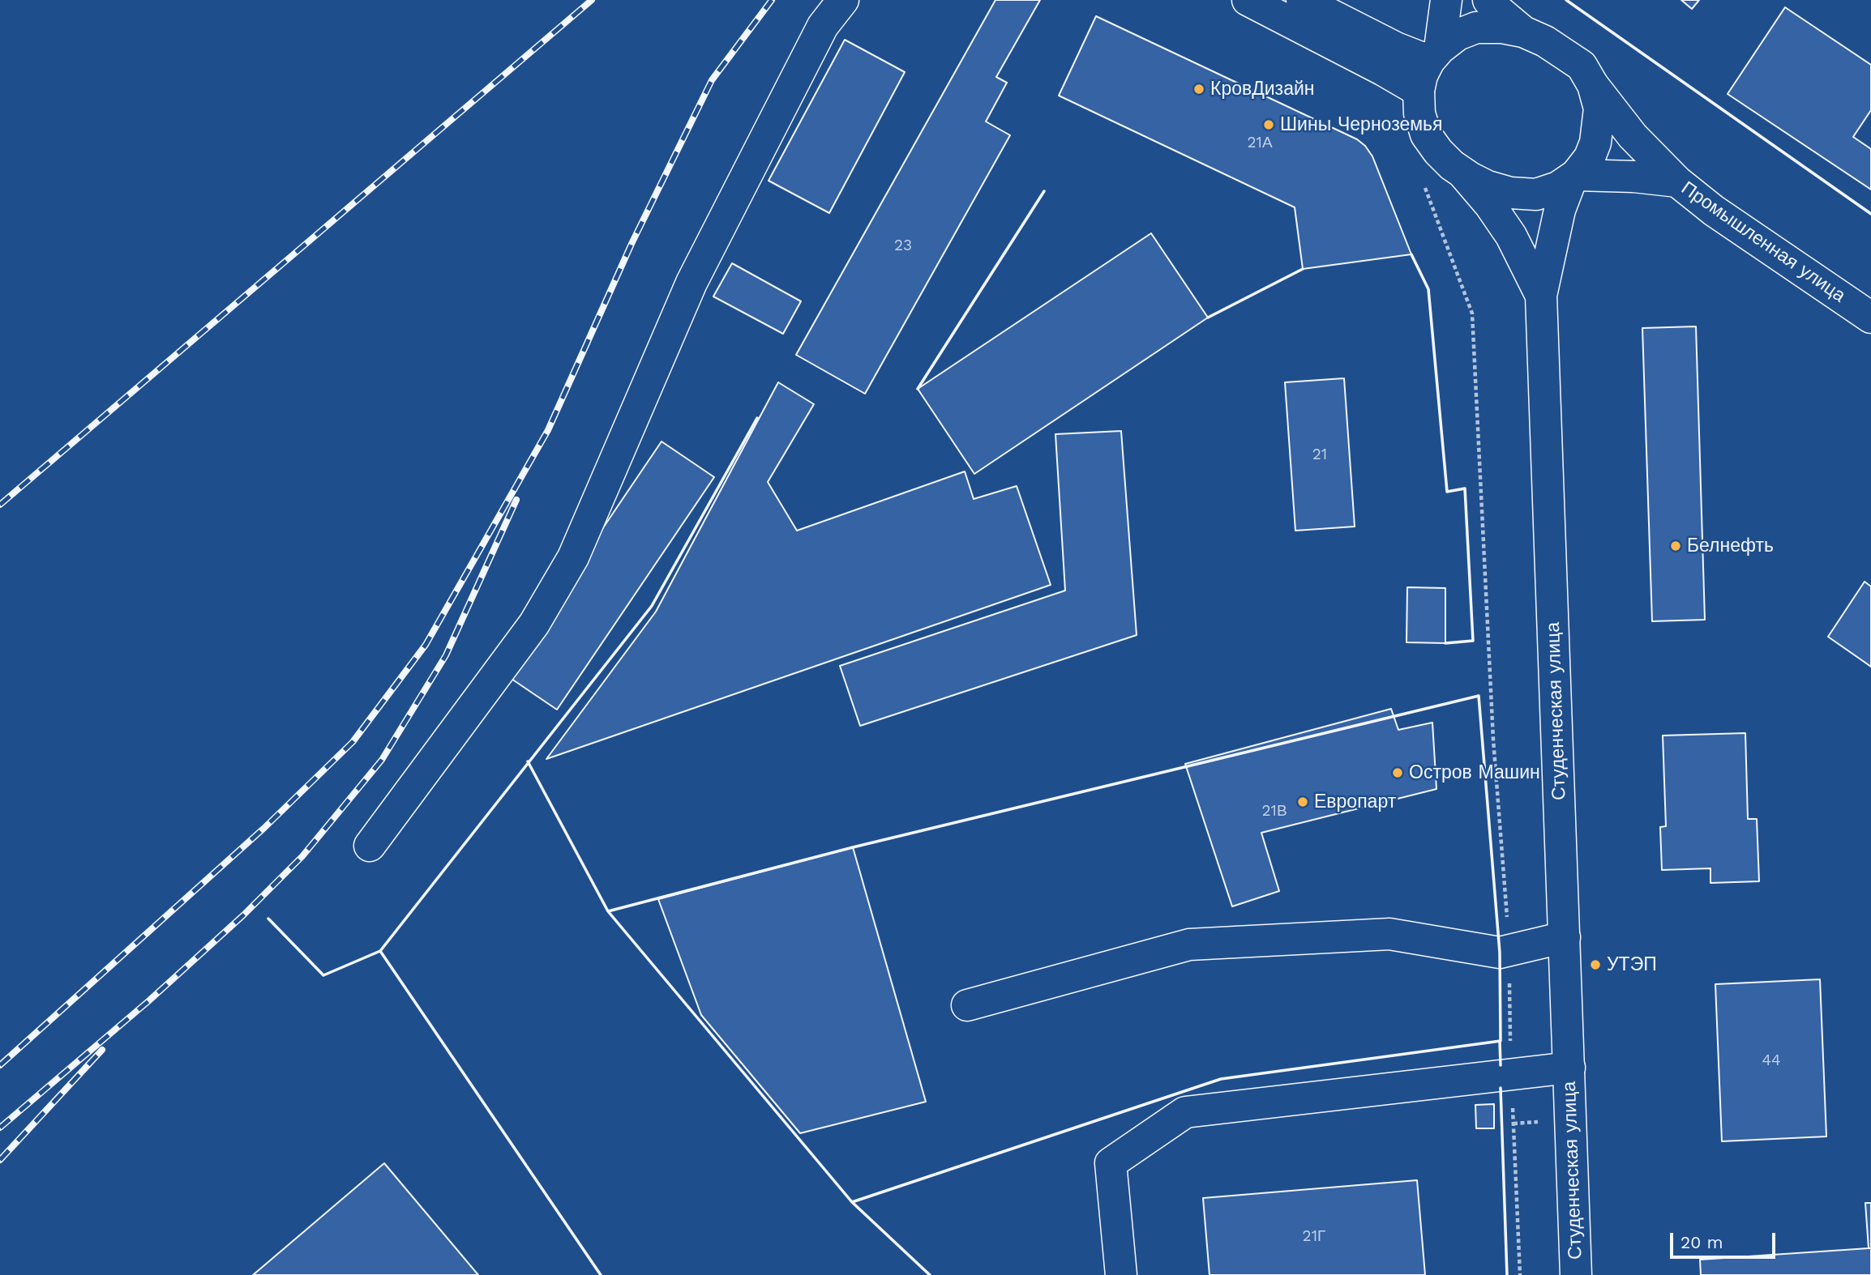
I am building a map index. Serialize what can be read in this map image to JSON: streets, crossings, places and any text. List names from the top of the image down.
{
  "streets": {
    "main road": ["Промышленная улица", "Студенческая улица"]
  },
  "crossings": [
    ["Промышленная улица", "Студенческая улица"]
  ],
  "places": [
    "КровДизайн",
    "Шины Черноземья",
    "Белнефть",
    "Остров Машин",
    "Европарт",
    "УТЭП"
  ],
  "house_numbers": [
    "21А",
    "23",
    "21",
    "21В",
    "44",
    "21Г"
  ],
  "scale_bar": "20 m"
}
